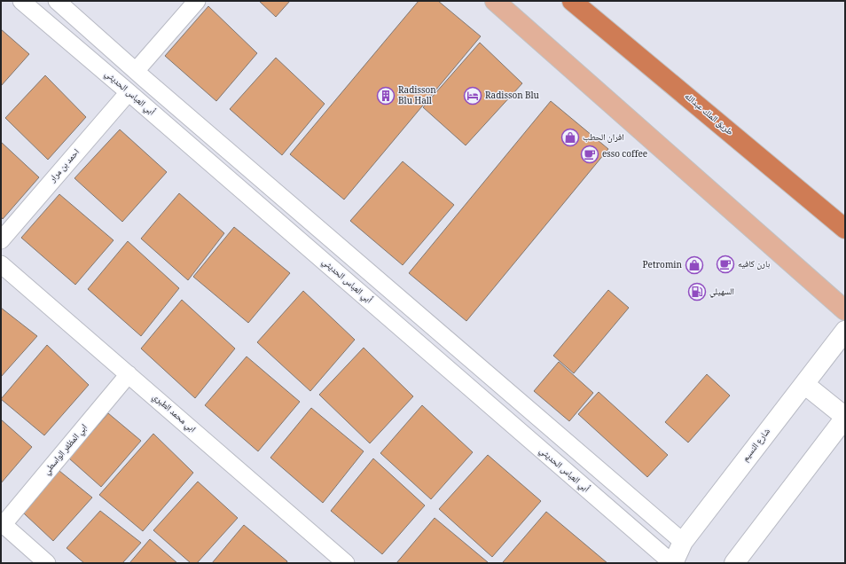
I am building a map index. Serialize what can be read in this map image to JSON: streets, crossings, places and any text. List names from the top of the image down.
{
  "streets": {
    "highway": ["طريق الملك عبدالله"],
    "street": [
      "أبي العباس الحديثي",
      "احمد بن مرار",
      "ابي محمد الطبري",
      "شارع النسيم",
      "ابي المظفر الواسطي"
    ]
  },
  "crossings": [
    ["أبي العباس الحديثي", "احمد بن مرار"],
    ["أبي العباس الحديثي", "شارع النسيم"],
    ["ابي محمد الطبري", "ابي المظفر الواسطي"]
  ],
  "places": {
    "building": ["Radisson Blu Hall"],
    "hotel": ["Radisson Blu"],
    "shop": ["افران الحطب", "Petromin"],
    "cafe": ["esso coffee", "بارن كافيه"],
    "fuel station": ["السهيلي"]
  }
}
